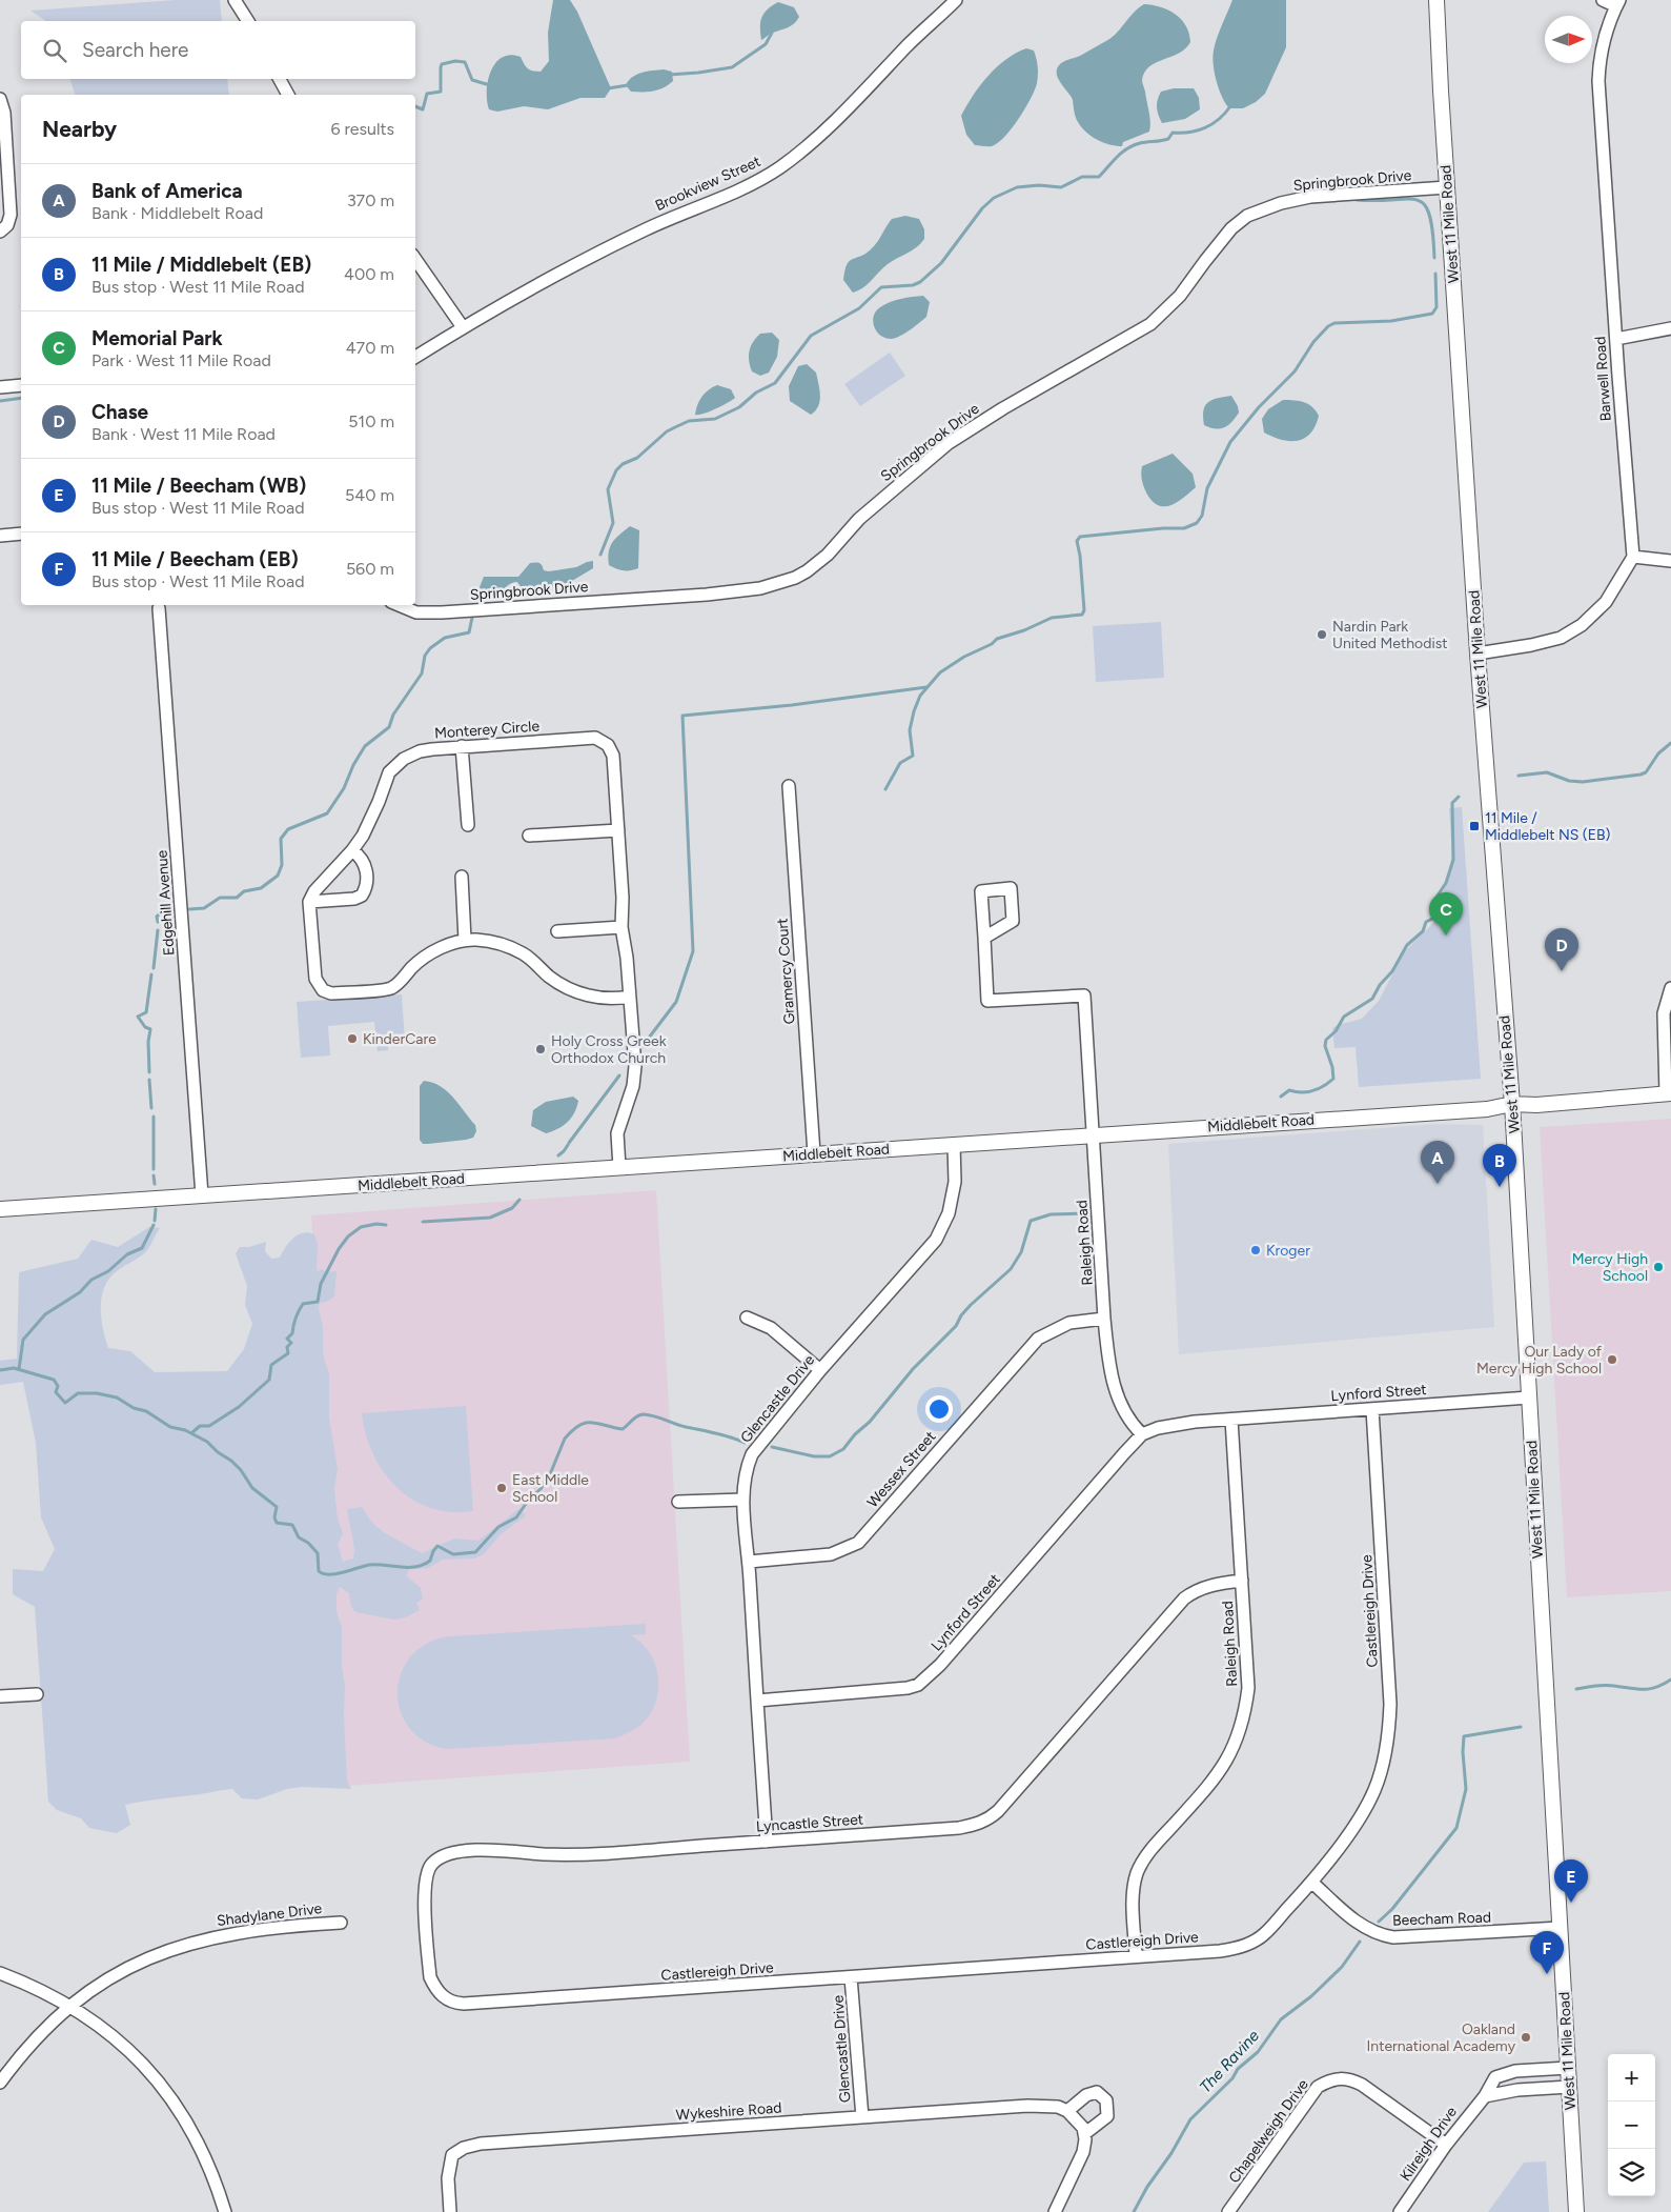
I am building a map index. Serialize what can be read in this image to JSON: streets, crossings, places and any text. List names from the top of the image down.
{
  "streets": {
    "street": [
      "Springbrook Drive",
      "Brookview Street",
      "West 11 Mile Road",
      "Barwell Road",
      "Monterey Circle",
      "Edgehill Avenue",
      "Gramercy Court",
      "Middlebelt Road",
      "Raleigh Road",
      "Lynford Street",
      "Glencastle Drive",
      "Wessex Street",
      "Castlereigh Drive",
      "Lyncastle Street",
      "Shadylane Drive",
      "Beecham Road",
      "Wykeshire Road",
      "Chapelweigh Drive",
      "Kilreigh Drive"
    ]
  },
  "crossings": [
    ["Springbrook Drive", "West 11 Mile Road"],
    ["West 11 Mile Road", "Middlebelt Road"],
    ["West 11 Mile Road", "Lynford Street"],
    ["West 11 Mile Road", "Beecham Road"],
    ["West 11 Mile Road", "Kilreigh Drive"],
    ["Monterey Circle", "Middlebelt Road"],
    ["Edgehill Avenue", "Middlebelt Road"],
    ["Gramercy Court", "Middlebelt Road"],
    ["Middlebelt Road", "Raleigh Road"],
    ["Middlebelt Road", "Glencastle Drive"],
    ["Raleigh Road", "Lynford Street"],
    ["Raleigh Road", "Wessex Street"],
    ["Raleigh Road", "Castlereigh Drive"],
    ["Raleigh Road", "Lyncastle Street"],
    ["Lynford Street", "Glencastle Drive"],
    ["Lynford Street", "Castlereigh Drive"],
    ["Glencastle Drive", "Wessex Street"],
    ["Glencastle Drive", "Castlereigh Drive"],
    ["Glencastle Drive", "Lyncastle Street"],
    ["Glencastle Drive", "Wykeshire Road"],
    ["Castlereigh Drive", "Lyncastle Street"],
    ["Castlereigh Drive", "Beecham Road"],
    ["Chapelweigh Drive", "Kilreigh Drive"]
  ],
  "water": ["The Ravine"],
  "places": {
    "other": [
      "Nardin Park United Methodist",
      "KinderCare",
      "Holy Cross Greek Orthodox Church",
      "Kroger",
      "Mercy High School",
      "Our Lady of Mercy High School",
      "East Middle School",
      "Oakland International Academy"
    ],
    "transit": ["11 Mile / Middlebelt NS (EB)"]
  },
  "north": "right",
  "page": {
    "search": "Search here",
    "heading": ["Nearby", "6 results"],
    "list": [
      {
        "mark": "A",
        "name": "Bank of America",
        "note": "Bank · Middlebelt Road",
        "value": "370 m"
      },
      {
        "mark": "B",
        "name": "11 Mile / Middlebelt (EB)",
        "note": "Bus stop · West 11 Mile Road",
        "value": "400 m"
      },
      {
        "mark": "C",
        "name": "Memorial Park",
        "note": "Park · West 11 Mile Road",
        "value": "470 m"
      },
      {
        "mark": "D",
        "name": "Chase",
        "note": "Bank · West 11 Mile Road",
        "value": "510 m"
      },
      {
        "mark": "E",
        "name": "11 Mile / Beecham (WB)",
        "note": "Bus stop · West 11 Mile Road",
        "value": "540 m"
      },
      {
        "mark": "F",
        "name": "11 Mile / Beecham (EB)",
        "note": "Bus stop · West 11 Mile Road",
        "value": "560 m"
      }
    ],
    "pins": [
      "C",
      "D",
      "A",
      "B",
      "E",
      "F"
    ],
    "map_buttons": ["+", "−"]
  }
}
